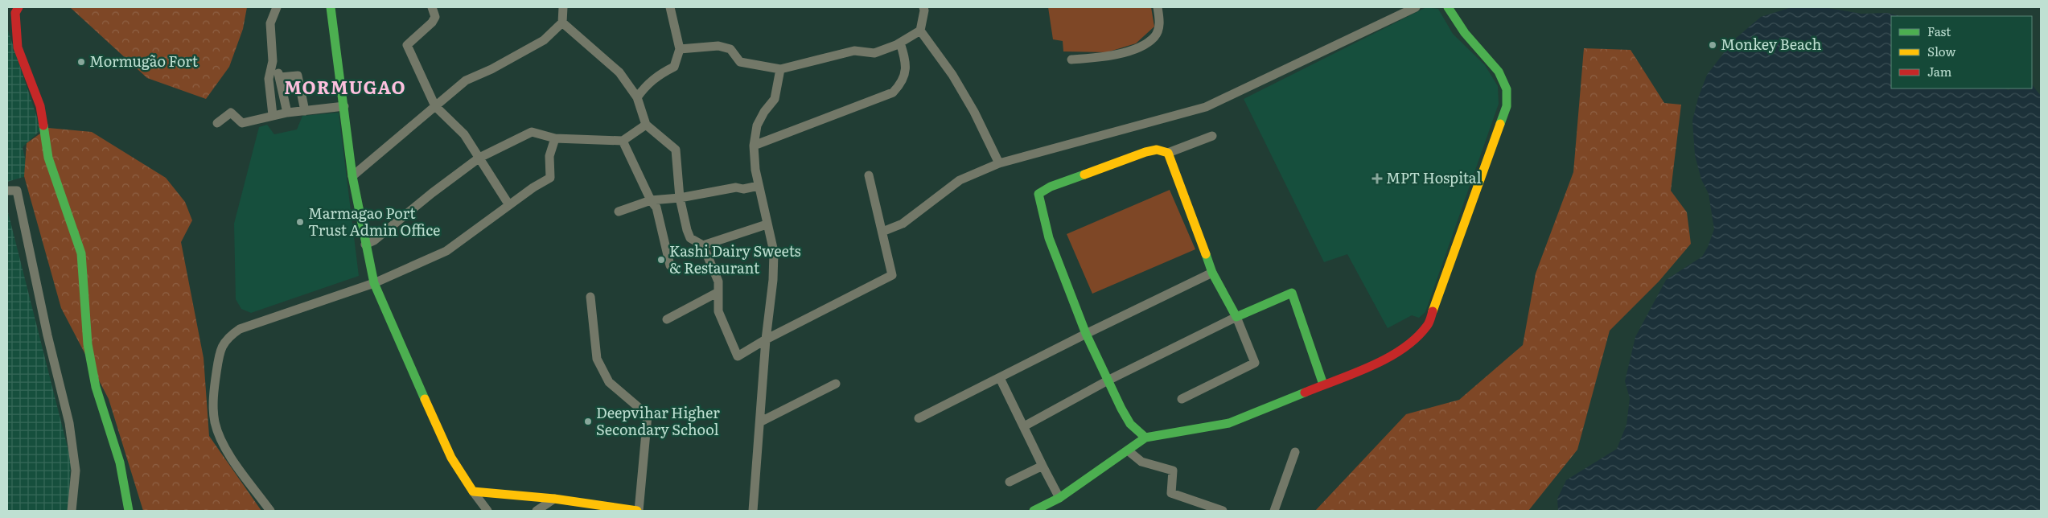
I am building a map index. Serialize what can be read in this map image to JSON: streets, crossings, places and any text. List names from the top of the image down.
{
  "districts": ["MORMUGAO"],
  "places": {
    "other": [
      "Monkey Beach",
      "Mormugão Fort",
      "Marmagao Port Trust Admin Office",
      "Kashi Dairy Sweets & Restaurant",
      "Deepvihar Higher Secondary School"
    ],
    "health": ["MPT Hospital"]
  },
  "legend": ["Fast", "Slow", "Jam"]
}
